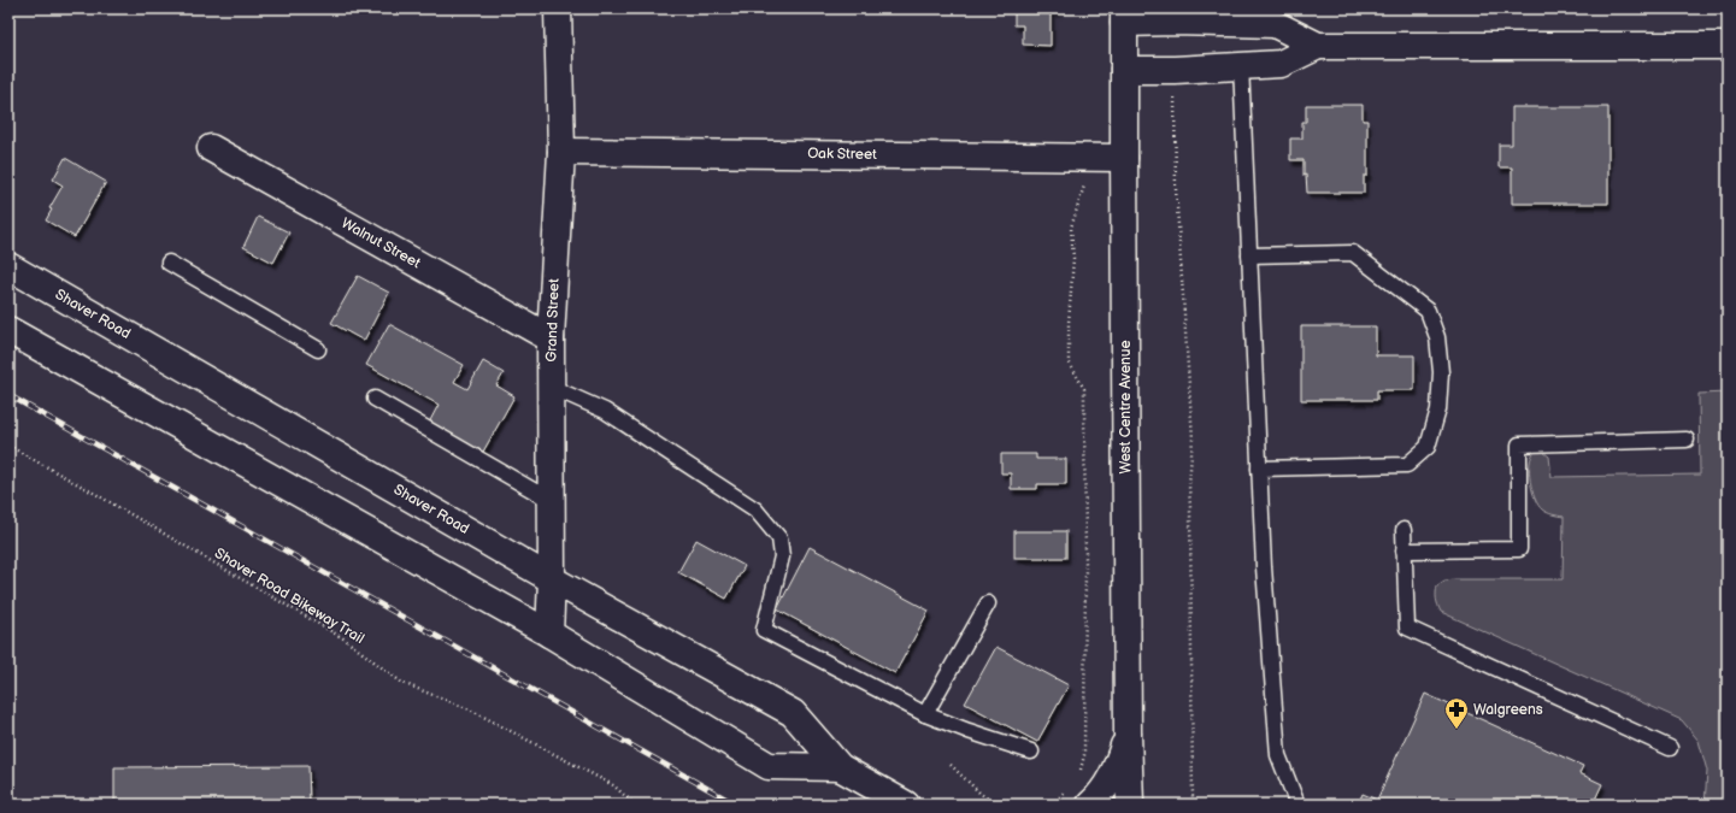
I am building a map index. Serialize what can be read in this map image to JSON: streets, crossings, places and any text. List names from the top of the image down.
{
  "streets": {
    "main road": [
      "Oak Street",
      "Walnut Street",
      "Shaver Road",
      "Grand Street",
      "West Centre Avenue"
    ],
    "path": ["Shaver Road Bikeway Trail"]
  },
  "crossings": [
    ["Oak Street", "Grand Street"],
    ["Oak Street", "West Centre Avenue"],
    ["Walnut Street", "Grand Street"],
    ["Shaver Road", "Grand Street"]
  ],
  "places": {
    "pharmacy": ["Walgreens"]
  }
}
